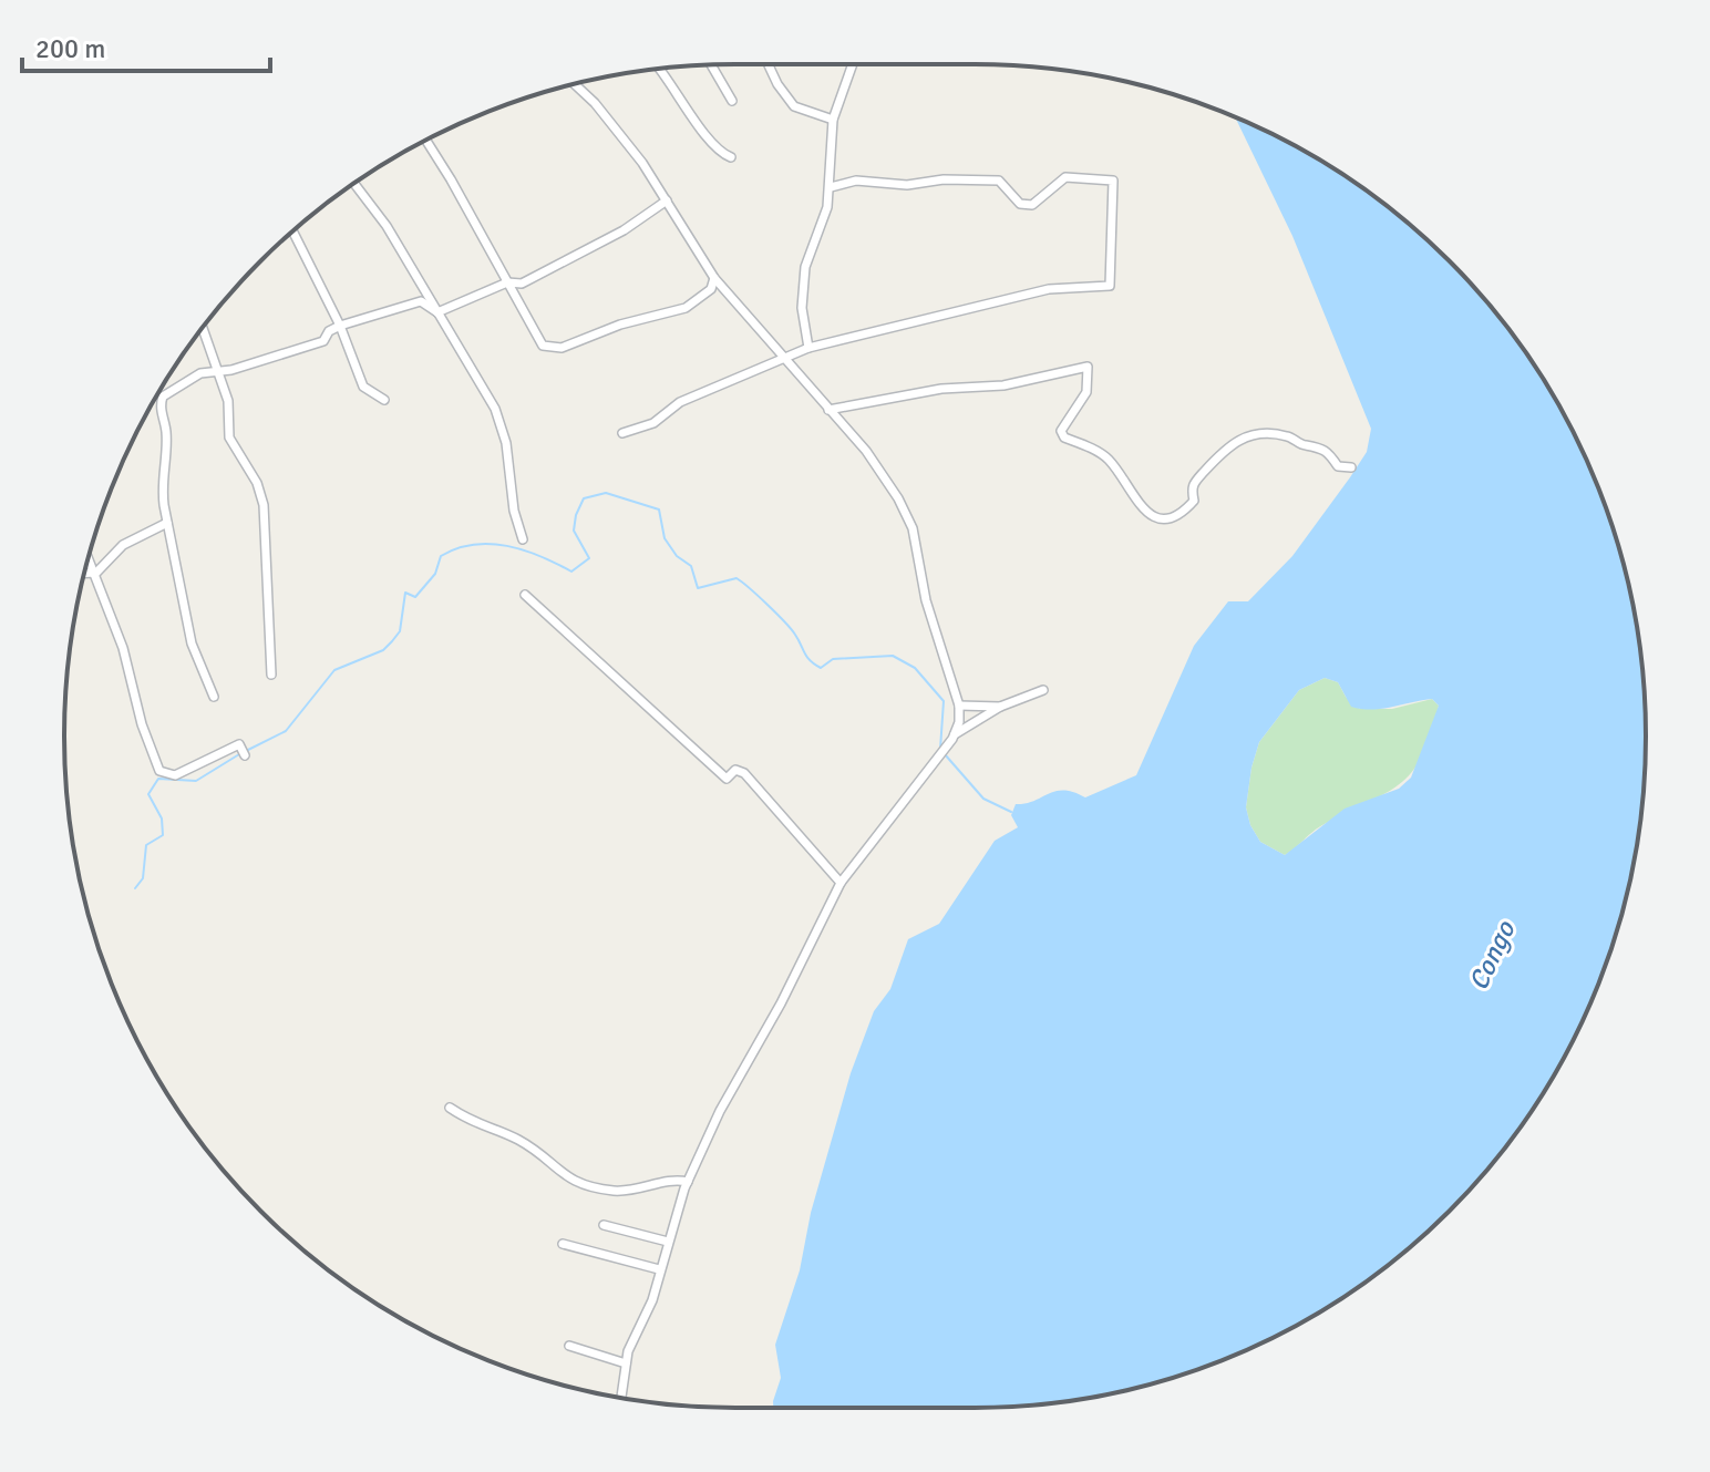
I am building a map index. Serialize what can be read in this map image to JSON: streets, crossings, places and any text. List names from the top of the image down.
{
  "water": ["Congo"],
  "scale_bar": "200 m"
}
